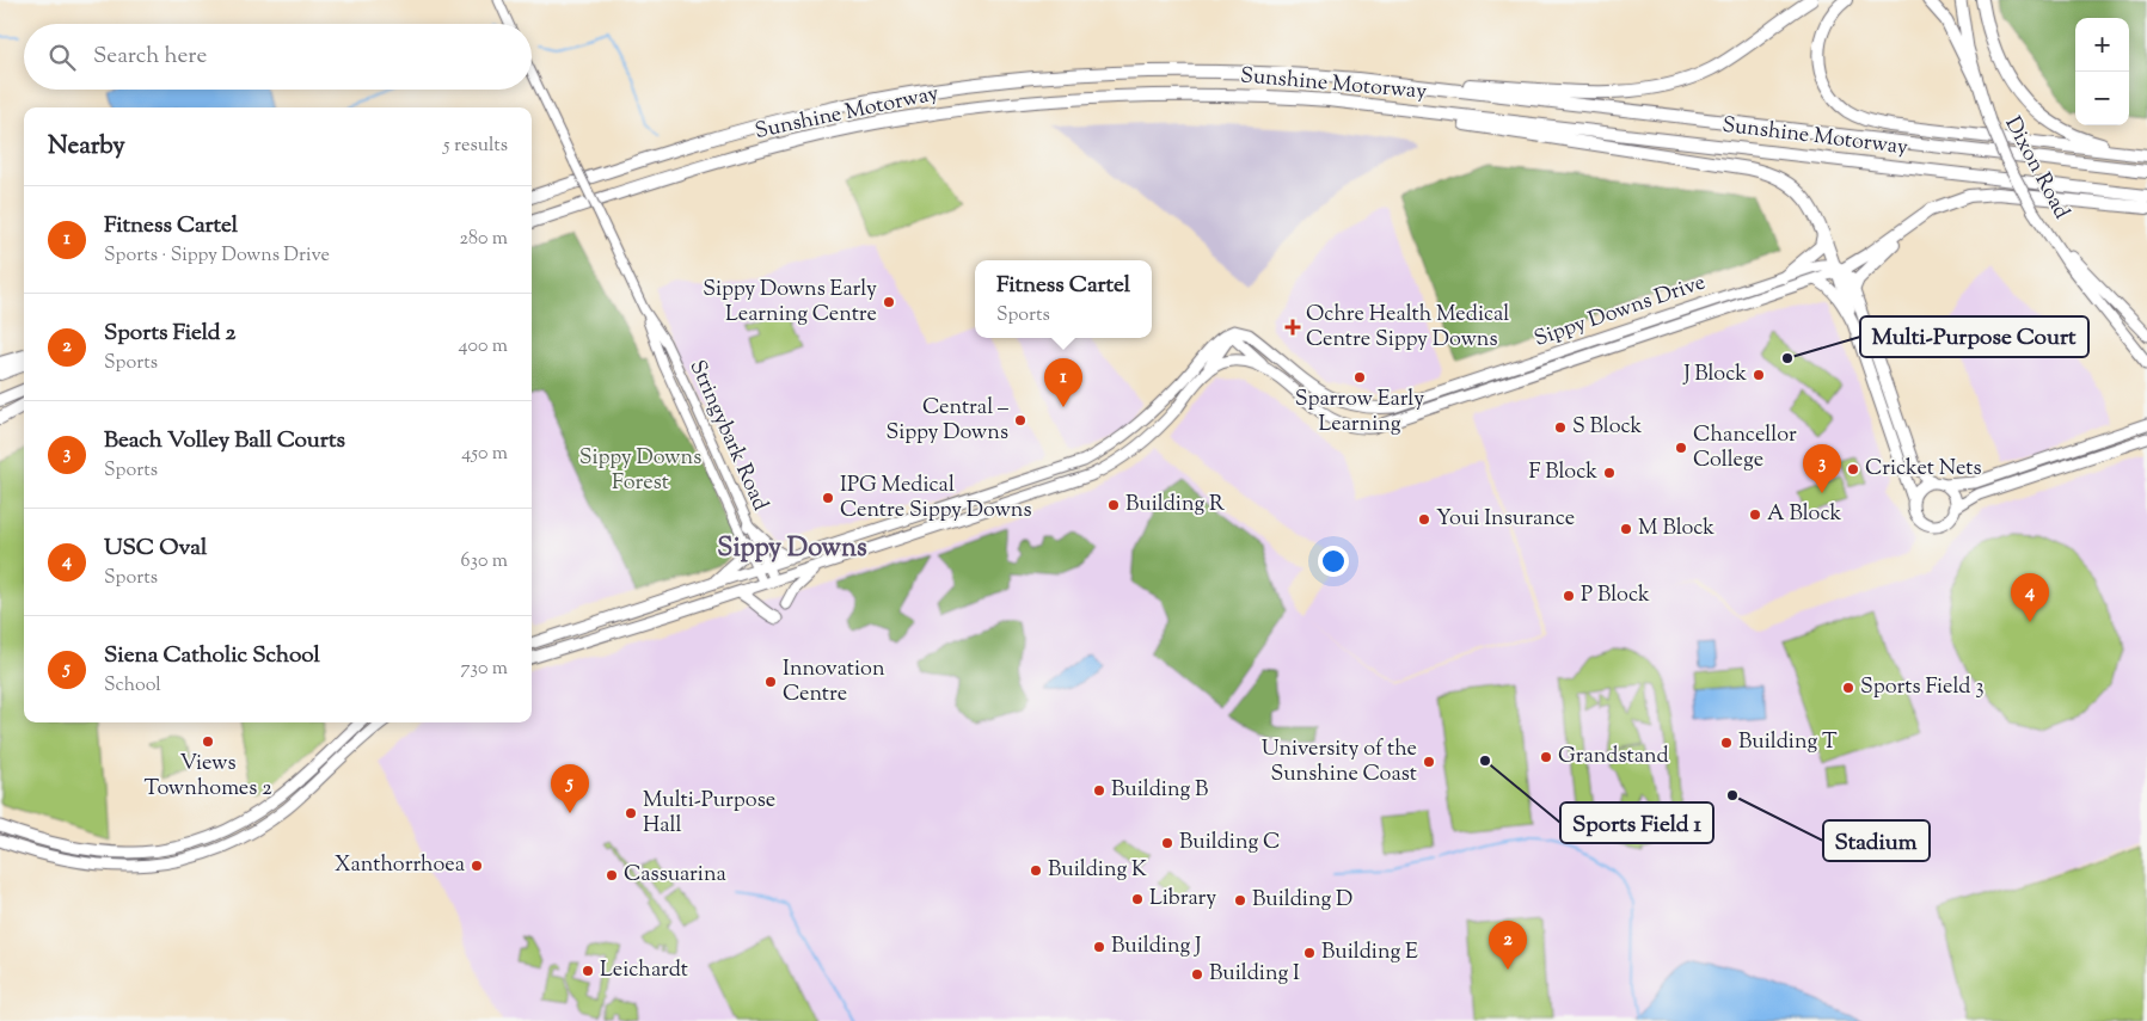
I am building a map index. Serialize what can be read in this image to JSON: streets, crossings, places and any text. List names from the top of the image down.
{
  "streets": {
    "highway": ["Sunshine Motorway"],
    "main road": ["Dixon Road", "Sippy Downs Drive"],
    "street": ["Stringybark Road"]
  },
  "crossings": [
    ["Sippy Downs Drive", "Stringybark Road"]
  ],
  "districts": ["Sippy Downs"],
  "parks": ["Sippy Downs Forest"],
  "places": {
    "other": [
      "Sippy Downs Early Learning Centre",
      "Multi-Purpose Court",
      "J Block",
      "Sparrow Early Learning",
      "Central – Sippy Downs",
      "S Block",
      "Chancellor College",
      "Cricket Nets",
      "F Block",
      "IPG Medical Centre Sippy Downs",
      "Building R",
      "A Block",
      "Youi Insurance",
      "M Block",
      "P Block",
      "Innovation Centre",
      "Sports Field 3",
      "Views Townhomes 2",
      "Building T",
      "Grandstand",
      "Sports Field 1",
      "University of the Sunshine Coast",
      "Building B",
      "Stadium",
      "Multi-Purpose Hall",
      "Building C",
      "Xanthorrhoea",
      "Building K",
      "Cassuarina",
      "Library",
      "Building D",
      "Building J",
      "Building E",
      "Leichardt",
      "Building I"
    ],
    "health": ["Ochre Health Medical Centre Sippy Downs"]
  },
  "page": {
    "map_buttons": ["+", "−"],
    "search": "Search here",
    "heading": ["Nearby", "5 results"],
    "list": [
      {
        "mark": "1",
        "name": "Fitness Cartel",
        "note": "Sports · Sippy Downs Drive",
        "value": "280 m"
      },
      {
        "mark": "2",
        "name": "Sports Field 2",
        "note": "Sports",
        "value": "400 m"
      },
      {
        "mark": "3",
        "name": "Beach Volley Ball Courts",
        "note": "Sports",
        "value": "450 m"
      },
      {
        "mark": "4",
        "name": "USC Oval",
        "note": "Sports",
        "value": "630 m"
      },
      {
        "mark": "5",
        "name": "Siena Catholic School",
        "note": "School",
        "value": "730 m"
      }
    ],
    "popup": ["Fitness Cartel", "Sports"],
    "pins": [
      "1",
      "3",
      "4",
      "5",
      "2"
    ]
  }
}
